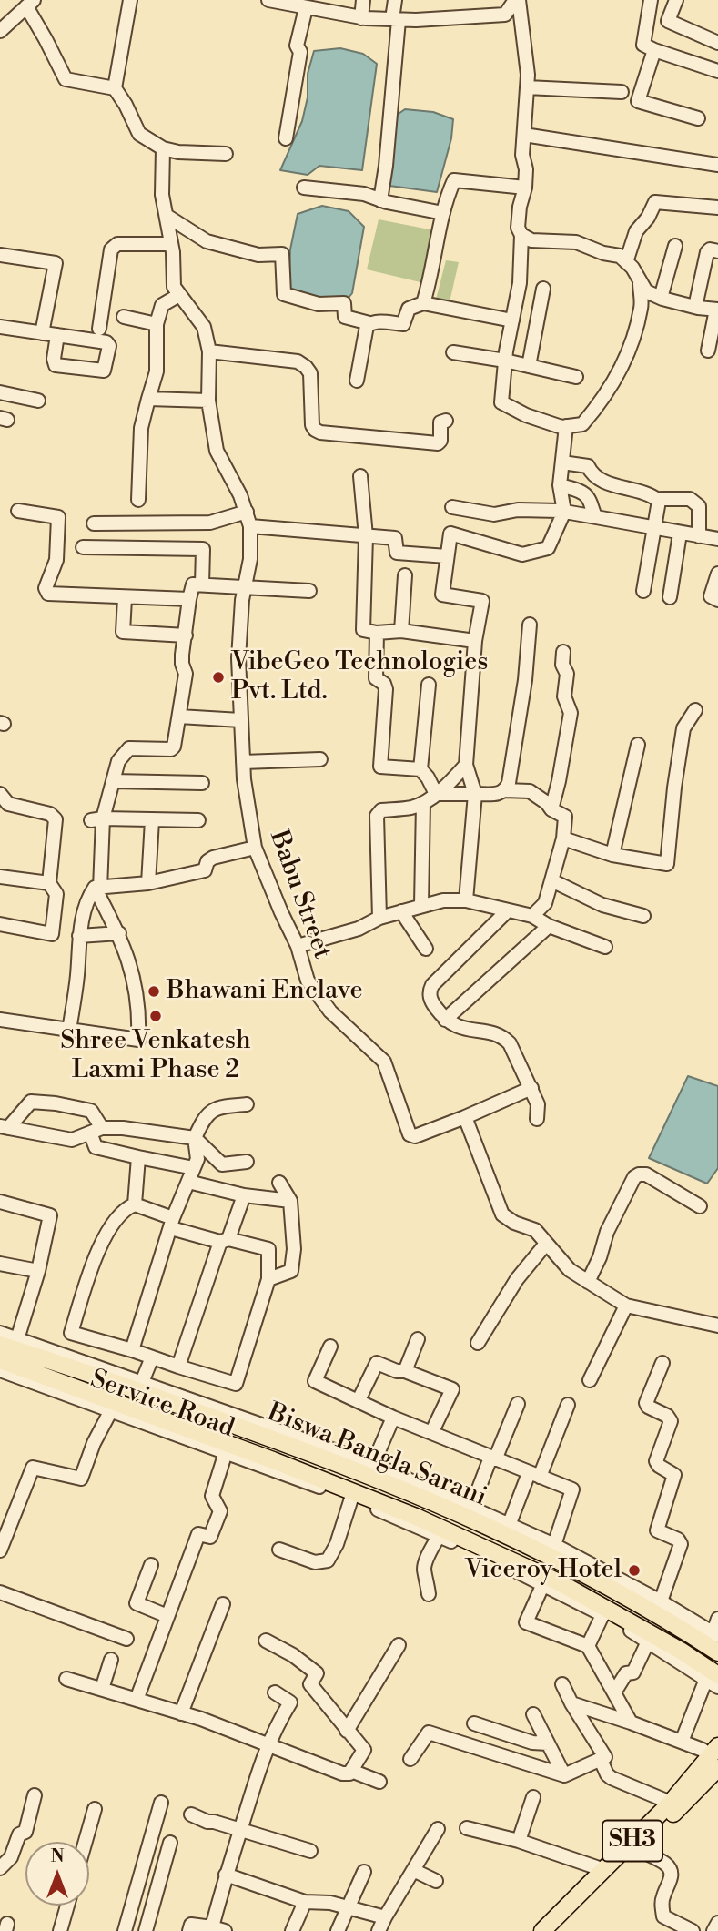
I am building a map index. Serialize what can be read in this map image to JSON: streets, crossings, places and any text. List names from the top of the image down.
{
  "streets": {
    "main road": ["Biswa Bangla Sarani", "SH3"],
    "street": ["Babu Street", "Service Road"]
  },
  "crossings": [
    ["Service Road", "Biswa Bangla Sarani"]
  ],
  "places": [
    "VibeGeo Technologies Pvt. Ltd.",
    "Bhawani Enclave",
    "Shree Venkatesh Laxmi Phase 2",
    "Viceroy Hotel"
  ],
  "north": "top"
}
